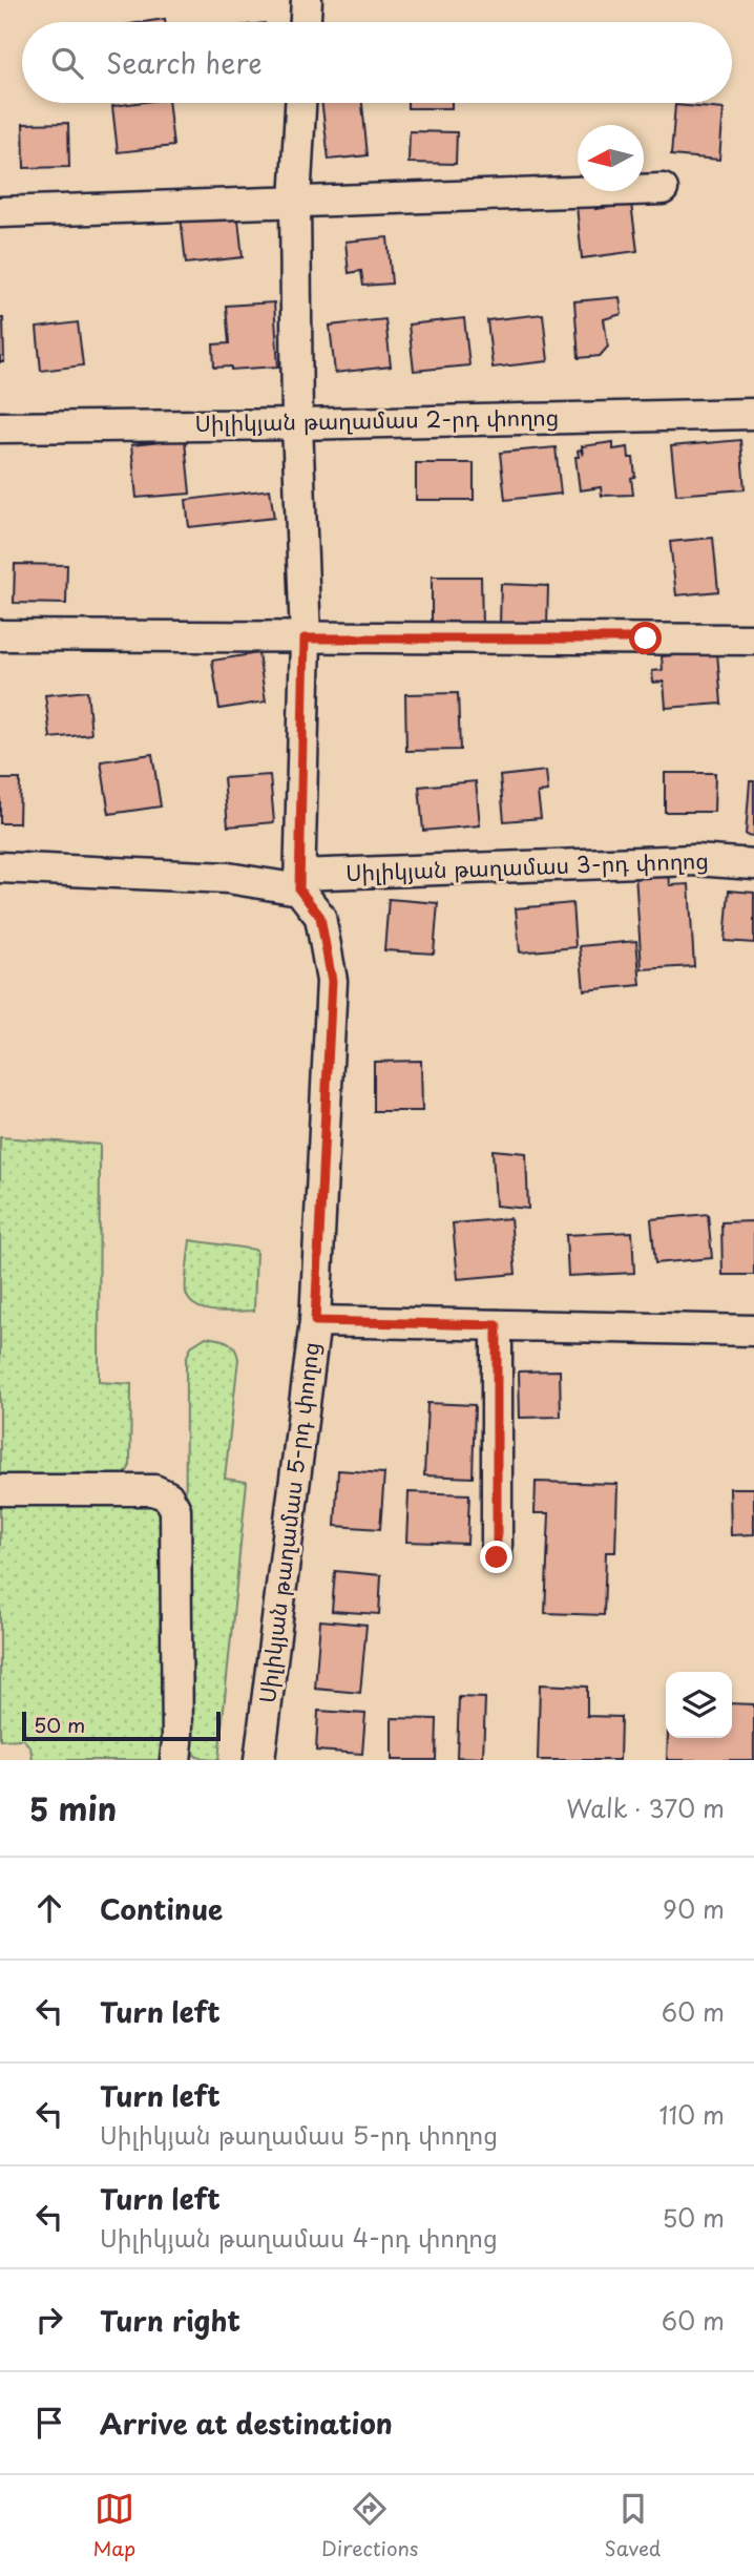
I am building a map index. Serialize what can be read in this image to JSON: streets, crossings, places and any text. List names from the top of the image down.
{
  "streets": {
    "street": ["Սիլիկյան թաղամաս 2-րդ փողոց", "Սիլիկյան թաղամաս 3-րդ փողոց", "Սիլիկյան թաղամաս 5-րդ փողոց"]
  },
  "crossings": [
    ["Սիլիկյան թաղամաս 3-րդ փողոց", "Սիլիկյան թաղամաս 5-րդ փողոց"]
  ],
  "scale_bar": "50 m",
  "north": "left",
  "page": {
    "search": "Search here",
    "scale": "50 m",
    "heading": ["5 min", "Walk · 370 m"],
    "list": [
      ["Continue", "90 m"],
      ["Turn left", "60 m"],
      ["Turn left", "Սիլիկյան թաղամաս 5-րդ փողոց", "110 m"],
      ["Turn left", "Սիլիկյան թաղամաս 4-րդ փողոց", "50 m"],
      ["Turn right", "60 m"],
      "Arrive at destination"
    ],
    "nav": ["Map", "Directions", "Saved"]
  }
}
